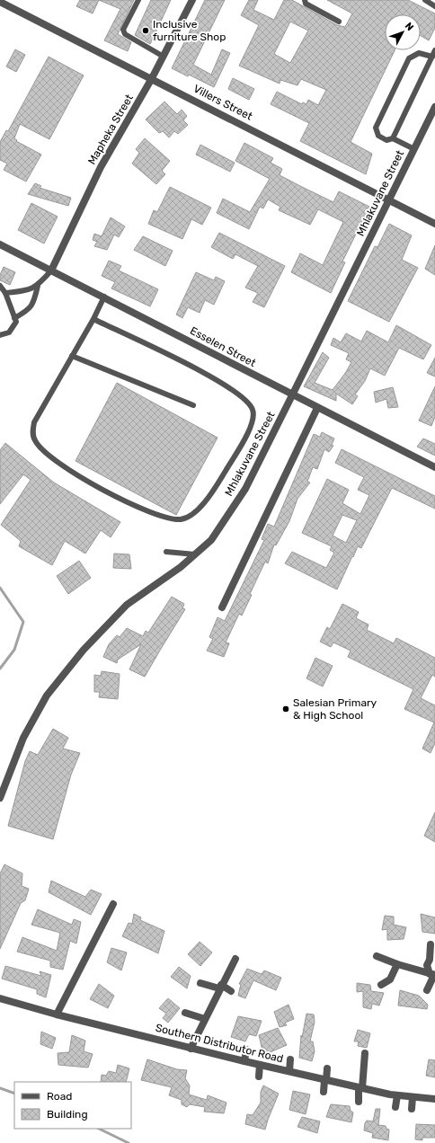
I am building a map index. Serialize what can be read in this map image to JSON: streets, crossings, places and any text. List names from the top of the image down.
{
  "streets": {
    "street": [
      "Villers Street",
      "Mapheka Street",
      "Mhlakuvane Street",
      "Esselen Street",
      "Southern Distributor Road"
    ]
  },
  "crossings": [
    ["Villers Street", "Mapheka Street"],
    ["Villers Street", "Mhlakuvane Street"],
    ["Mapheka Street", "Esselen Street"],
    ["Mhlakuvane Street", "Esselen Street"]
  ],
  "places": ["Inclusive furniture Shop", "Salesian Primary & High School"],
  "legend": ["Road", "Building"],
  "north": "top right"
}
